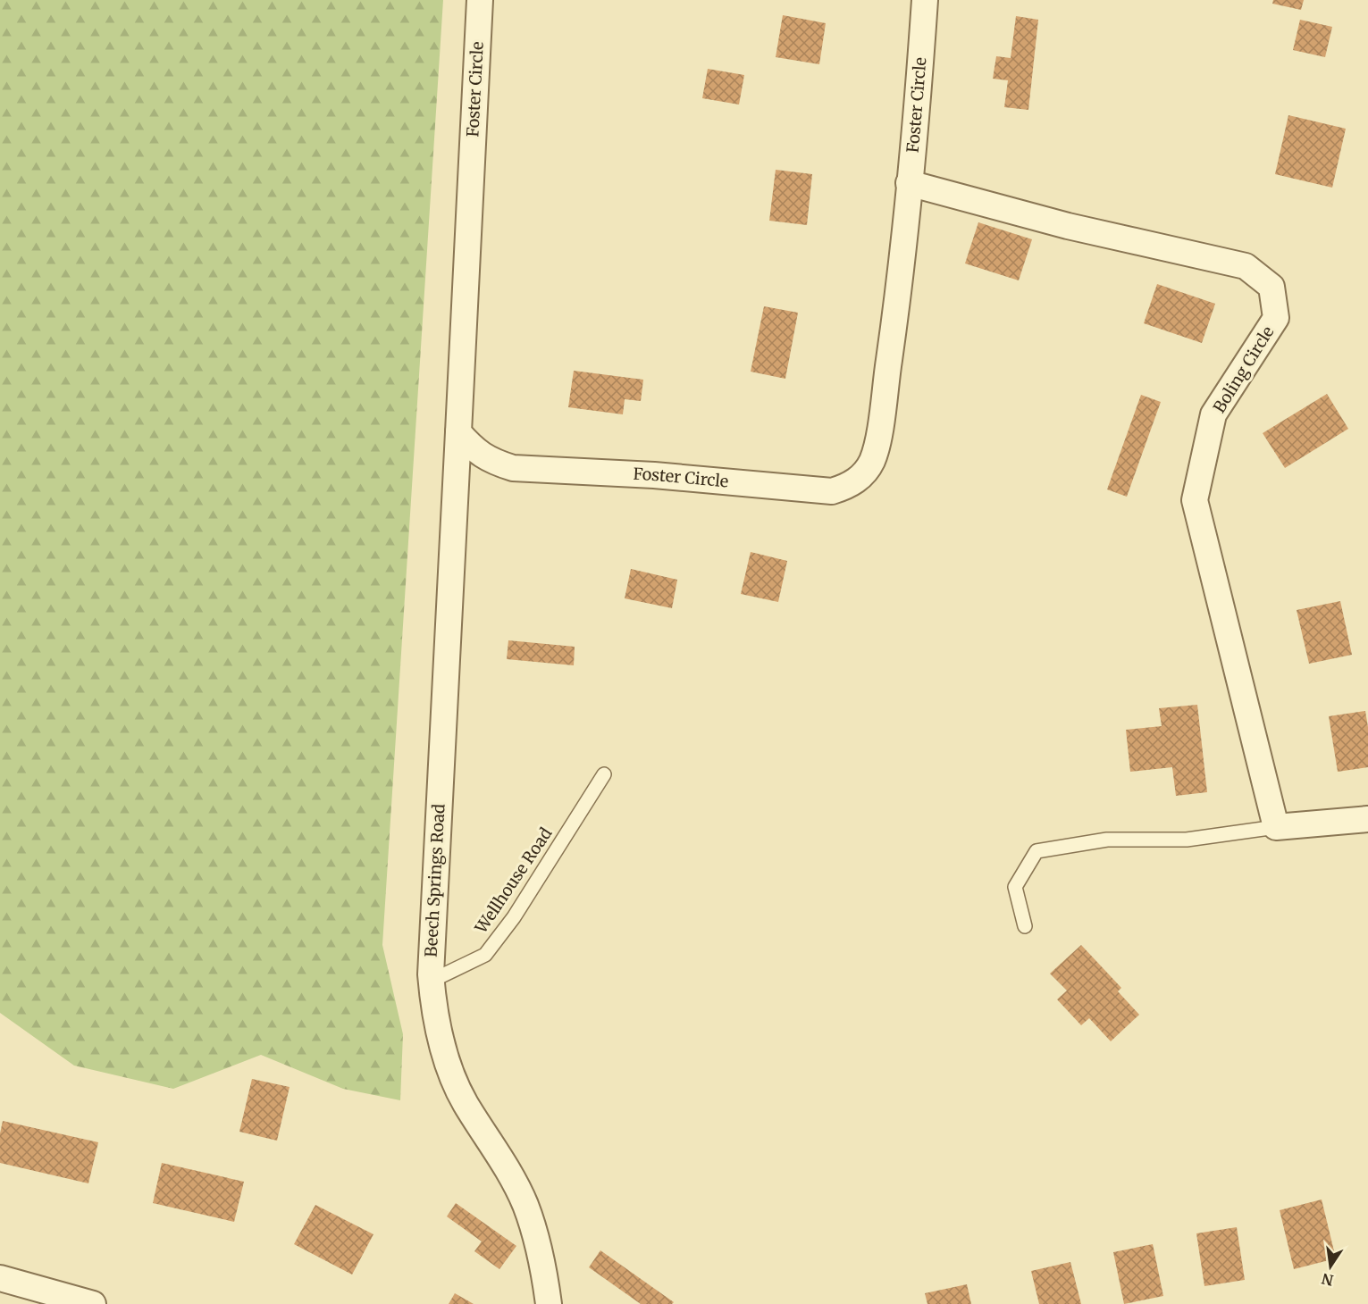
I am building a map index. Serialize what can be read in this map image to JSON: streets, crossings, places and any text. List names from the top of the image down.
{
  "streets": {
    "street": ["Foster Circle", "Boling Circle", "Beech Springs Road"],
    "lane": ["Wellhouse Road"]
  },
  "crossings": [
    ["Foster Circle", "Boling Circle"],
    ["Foster Circle", "Beech Springs Road"],
    ["Beech Springs Road", "Wellhouse Road"]
  ],
  "north": "bottom"
}
